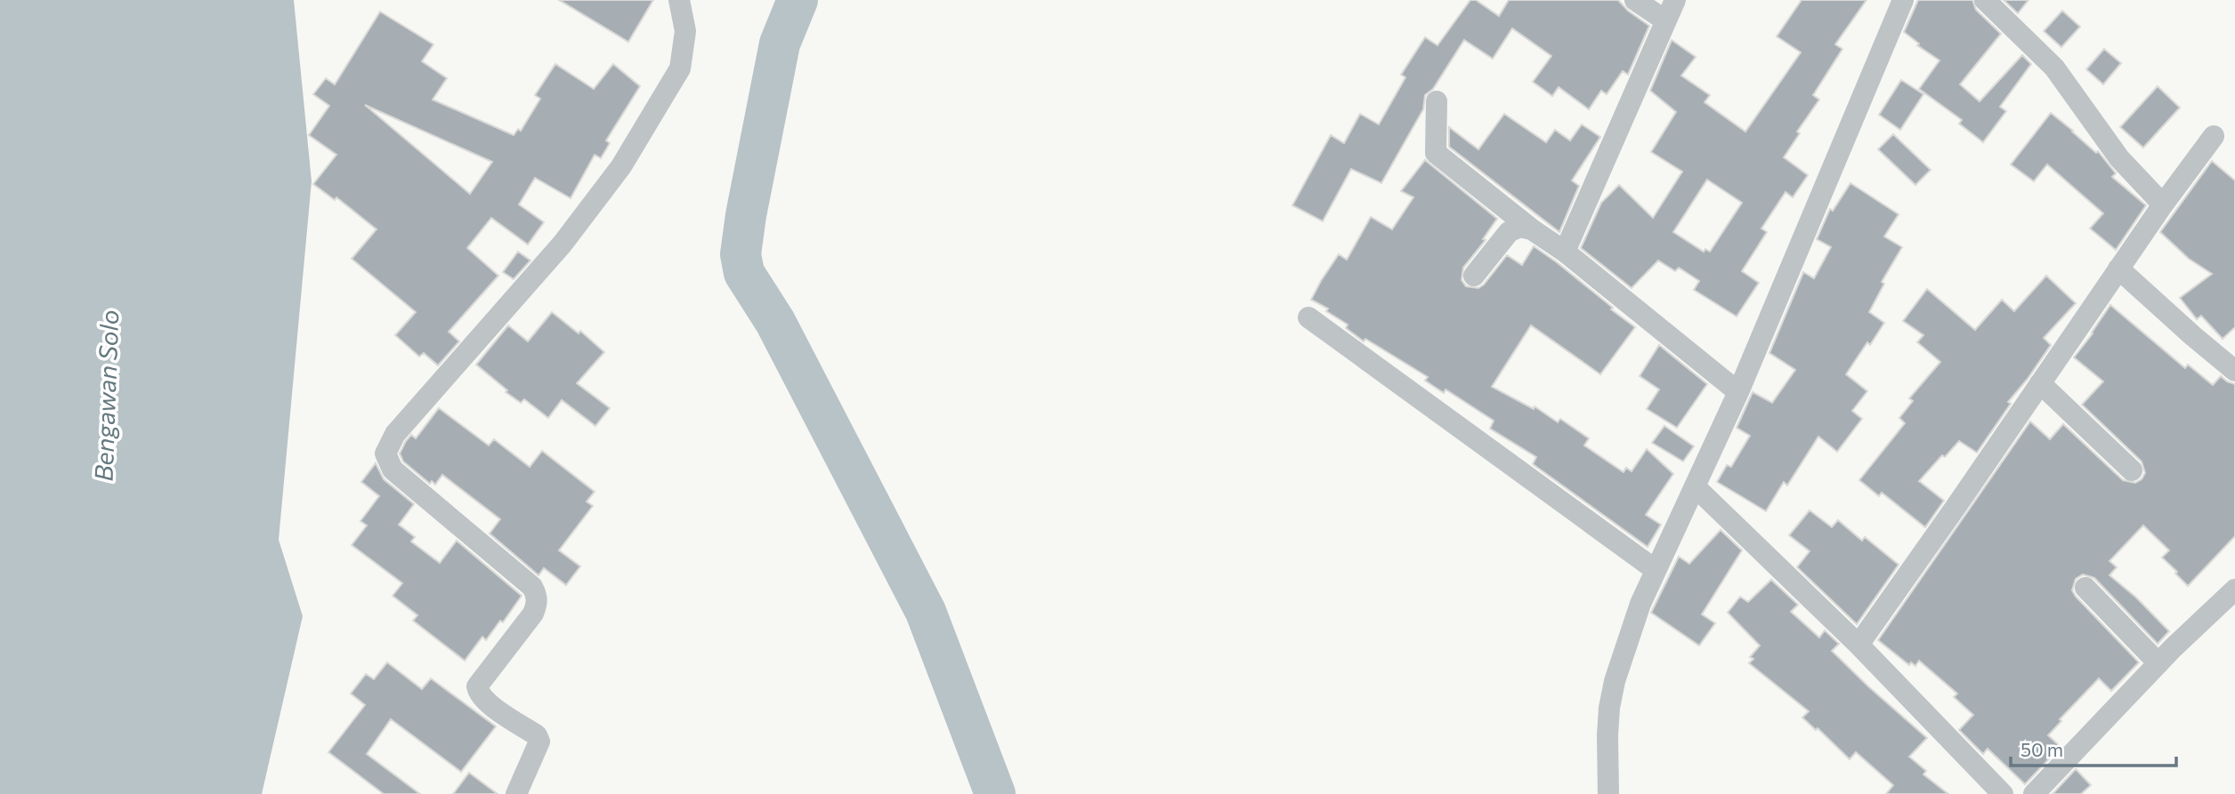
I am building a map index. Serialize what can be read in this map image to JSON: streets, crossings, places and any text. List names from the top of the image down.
{
  "water": ["Bengawan Solo"],
  "scale_bar": "50 m"
}
